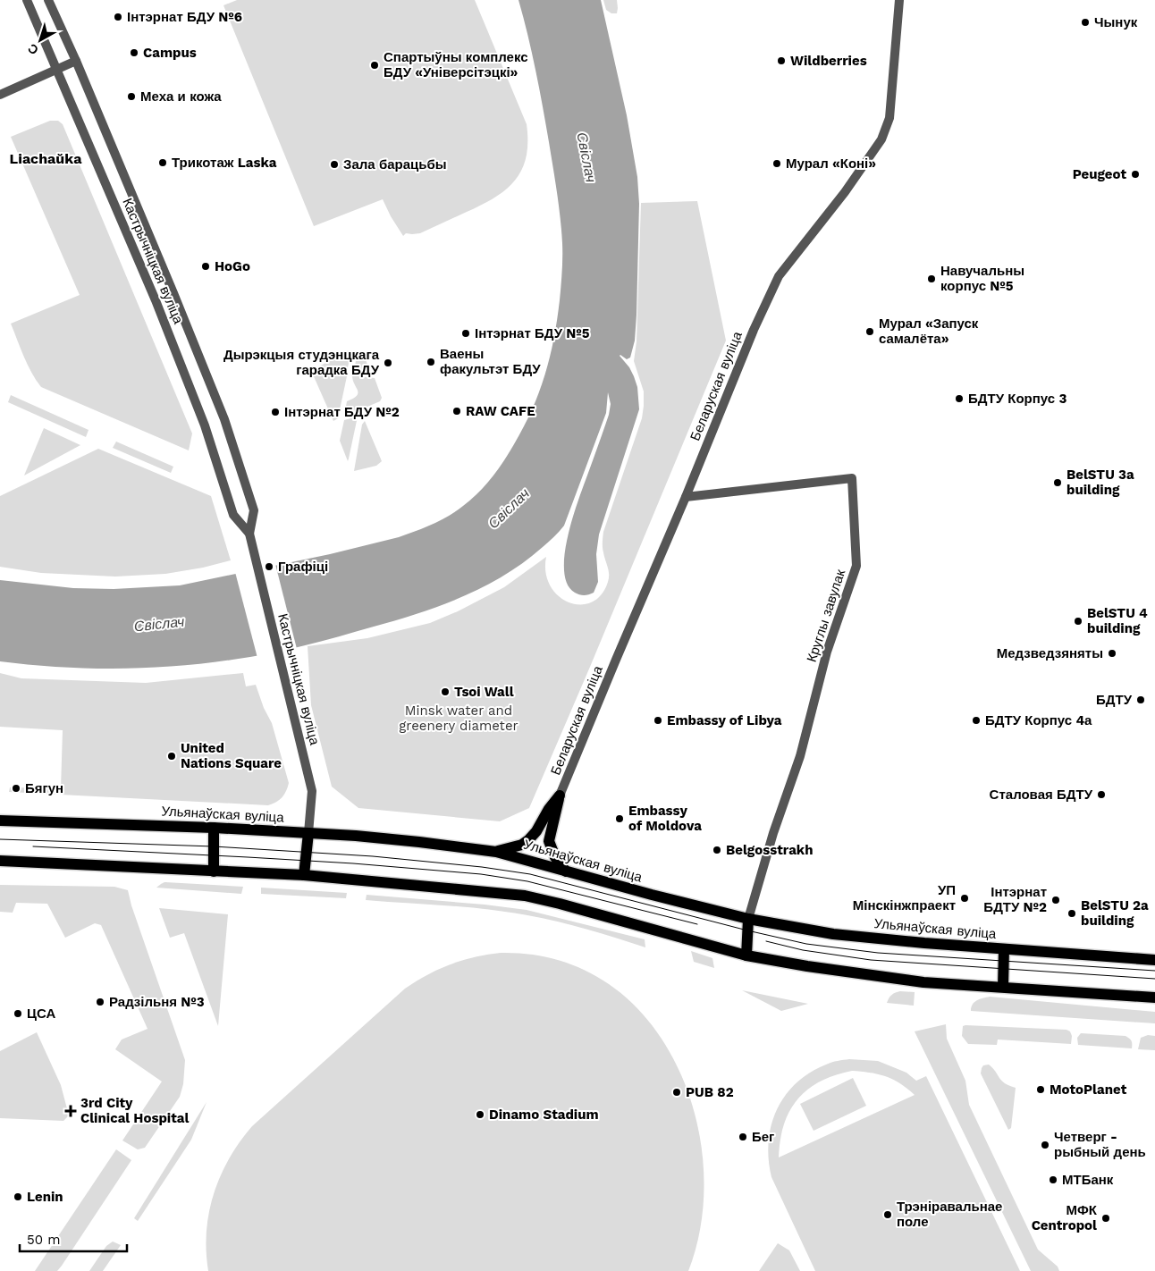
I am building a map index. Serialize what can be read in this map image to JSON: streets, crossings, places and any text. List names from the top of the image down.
{
  "streets": {
    "main road": ["Ульянаўская вуліца"],
    "street": ["Кастрычніцкая вуліца", "Беларуская вуліца", "Круглы завулак"]
  },
  "crossings": [
    ["Кастрычніцкая вуліца", "Ульянаўская вуліца"],
    ["Беларуская вуліца", "Круглы завулак"],
    ["Круглы завулак", "Ульянаўская вуліца"]
  ],
  "districts": ["Liachaŭka"],
  "water": ["Свіслач"],
  "parks": ["Minsk water and greenery diameter"],
  "places": {
    "other": [
      "Інтэрнат БДУ №6",
      "Чынук",
      "Campus",
      "Wildberries",
      "Спартыўны комплекс БДУ «Універсітэцкі»",
      "Меха и кожа",
      "Трикотаж Laska",
      "Мурал «Коні»",
      "Зала барацьбы",
      "Peugeot",
      "HoGo",
      "Навучальны корпус №5",
      "Мурал «Запуск самалёта»",
      "Інтэрнат БДУ №5",
      "Ваены факультэт БДУ",
      "Дырэкцыя студэнцкага гарадка БДУ",
      "БДТУ Корпус 3",
      "RAW CAFE",
      "Інтэрнат БДУ №2",
      "BelSTU 3a building",
      "Графіці",
      "BelSTU 4 building",
      "Медзведзяняты",
      "Tsoi Wall",
      "БДТУ",
      "Embassy of Libya",
      "БДТУ Корпус 4а",
      "United Nations Square",
      "Бягун",
      "Сталовая БДТУ",
      "Embassy of Moldova",
      "Belgosstrakh",
      "УП Мінскінжпраект",
      "Інтэрнат БДТУ №2",
      "BelSTU 2a building",
      "Радзільня №3",
      "ЦСА",
      "MotoPlanet",
      "PUB 82",
      "Dinamo Stadium",
      "Бег",
      "Четверг - рыбный день",
      "МТБанк",
      "Lenin",
      "Трэніравальнае поле",
      "МФК Centropol"
    ],
    "health": ["3rd City Clinical Hospital"]
  },
  "scale_bar": "50 m",
  "north": "bottom left"
}
